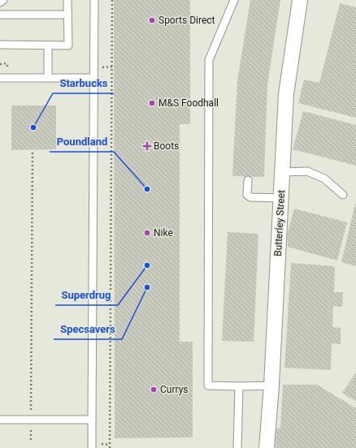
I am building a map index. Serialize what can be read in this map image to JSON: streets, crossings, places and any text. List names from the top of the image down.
{
  "streets": {
    "street": ["Butterley Street"]
  },
  "places": {
    "other": [
      "Sports Direct",
      "M&S Foodhall",
      "Starbucks",
      "Poundland",
      "Nike",
      "Superdrug",
      "Specsavers",
      "Currys"
    ],
    "health": ["Boots"]
  }
}
